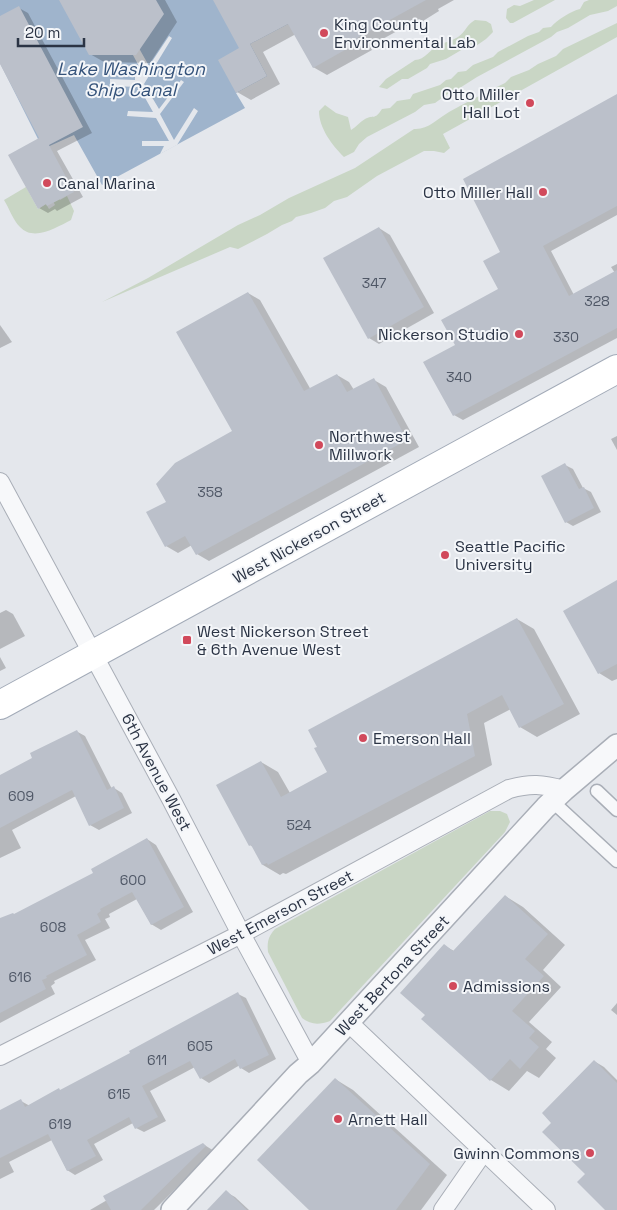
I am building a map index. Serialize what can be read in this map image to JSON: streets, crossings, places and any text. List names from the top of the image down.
{
  "streets": {
    "main road": ["West Nickerson Street"],
    "street": ["6th Avenue West", "West Emerson Street", "West Bertona Street"]
  },
  "crossings": [
    ["West Nickerson Street", "6th Avenue West"],
    ["6th Avenue West", "West Emerson Street"],
    ["6th Avenue West", "West Bertona Street"],
    ["West Emerson Street", "West Bertona Street"]
  ],
  "water": ["Lake Washington Ship Canal"],
  "places": {
    "other": [
      "King County Environmental Lab",
      "Otto Miller Hall Lot",
      "Canal Marina",
      "Otto Miller Hall",
      "Nickerson Studio",
      "Northwest Millwork",
      "Seattle Pacific University",
      "Emerson Hall",
      "Admissions",
      "Arnett Hall",
      "Gwinn Commons"
    ],
    "transit": ["West Nickerson Street & 6th Avenue West"]
  },
  "house_numbers": [
    "347",
    "328",
    "330",
    "340",
    "358",
    "609",
    "524",
    "600",
    "608",
    "616",
    "605",
    "611",
    "615",
    "619"
  ],
  "scale_bar": "20 m"
}
